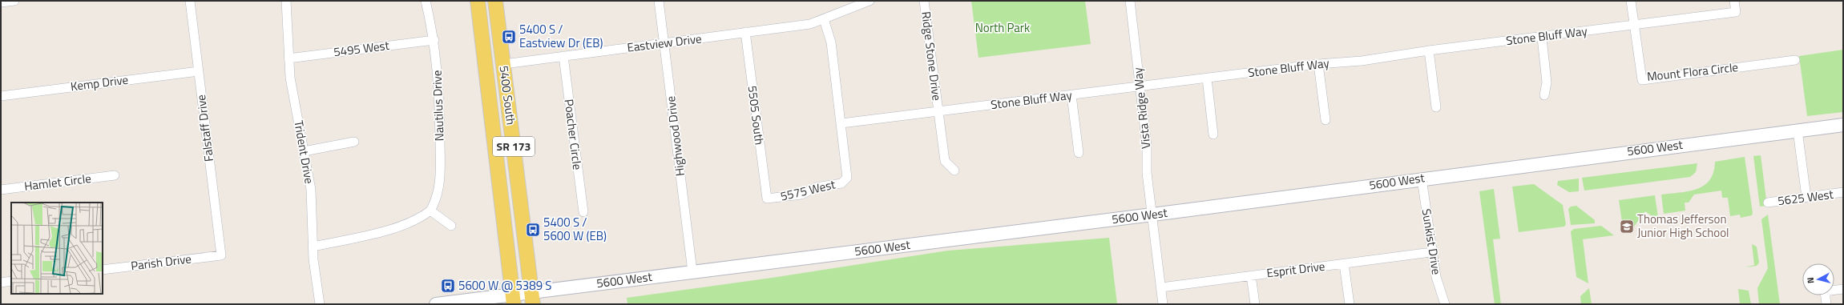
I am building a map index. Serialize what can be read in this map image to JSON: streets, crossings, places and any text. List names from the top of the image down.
{
  "streets": {
    "main road": ["5400 South", "SR 173", "5600 West"],
    "street": [
      "Stone Bluff Way",
      "Eastview Drive",
      "5495 West",
      "Ridge Stone Drive",
      "Mount Flora Circle",
      "Kemp Drive",
      "Nautilus Drive",
      "Vista Ridge Way",
      "5505 South",
      "Falstaff Drive",
      "Poacher Circle",
      "Highwood Drive",
      "Trident Drive",
      "Hamlet Circle",
      "5575 West",
      "5625 West",
      "Sunkist Drive",
      "Parish Drive",
      "Esprit Drive"
    ]
  },
  "crossings": [
    ["Stone Bluff Way", "Ridge Stone Drive"],
    ["Stone Bluff Way", "Mount Flora Circle"],
    ["Stone Bluff Way", "Vista Ridge Way"],
    ["Stone Bluff Way", "5575 West"],
    ["Eastview Drive", "5400 South"],
    ["Eastview Drive", "5505 South"],
    ["Eastview Drive", "Poacher Circle"],
    ["Eastview Drive", "Highwood Drive"],
    ["5495 West", "Nautilus Drive"],
    ["5495 West", "Trident Drive"],
    ["Kemp Drive", "Falstaff Drive"],
    ["5400 South", "5600 West"],
    ["Vista Ridge Way", "5600 West"],
    ["Vista Ridge Way", "Esprit Drive"],
    ["5505 South", "5575 West"],
    ["Falstaff Drive", "Parish Drive"],
    ["Highwood Drive", "5600 West"],
    ["5600 West", "Sunkist Drive"],
    ["Sunkist Drive", "Esprit Drive"]
  ],
  "parks": ["North Park"],
  "places": {
    "bus stop": ["5400 S / Eastview Dr (EB)", "5400 S / 5600 W (EB)", "5600 W @ 5389 S"],
    "school or university": ["Thomas Jefferson Junior High School"]
  },
  "north": "left"
}
